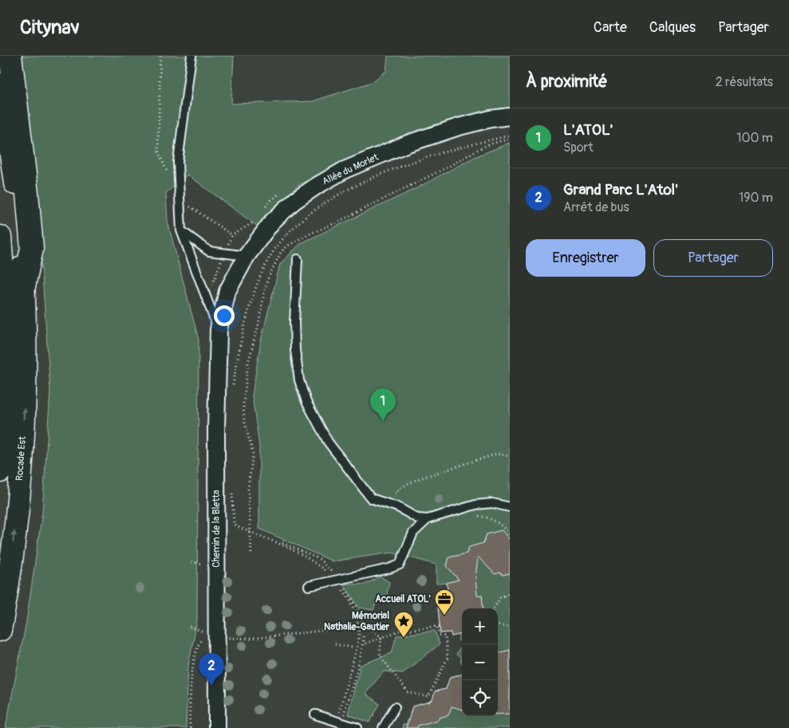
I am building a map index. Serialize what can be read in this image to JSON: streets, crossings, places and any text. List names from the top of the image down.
{
  "streets": {
    "highway": ["Rocade Est"],
    "street": ["Allée du Morlet", "Chemin de la Bletta"]
  },
  "crossings": [
    ["Allée du Morlet", "Chemin de la Bletta"]
  ],
  "places": {
    "office": ["Accueil ATOL'"],
    "place": ["Mémorial Nathalie-Gautier"]
  },
  "page": {
    "header": "Citynav",
    "nav": ["Carte", "Calques", "Partager"],
    "heading": ["À proximité", "2 résultats"],
    "list": [
      {
        "mark": "1",
        "name": "L'ATOL'",
        "note": "Sport",
        "value": "100 m"
      },
      {
        "mark": "2",
        "name": "Grand Parc L'Atol'",
        "note": "Arrêt de bus",
        "value": "190 m"
      }
    ],
    "buttons": ["Enregistrer", "Partager"],
    "pins": ["1", "2"],
    "map_buttons": ["+", "−"]
  }
}
